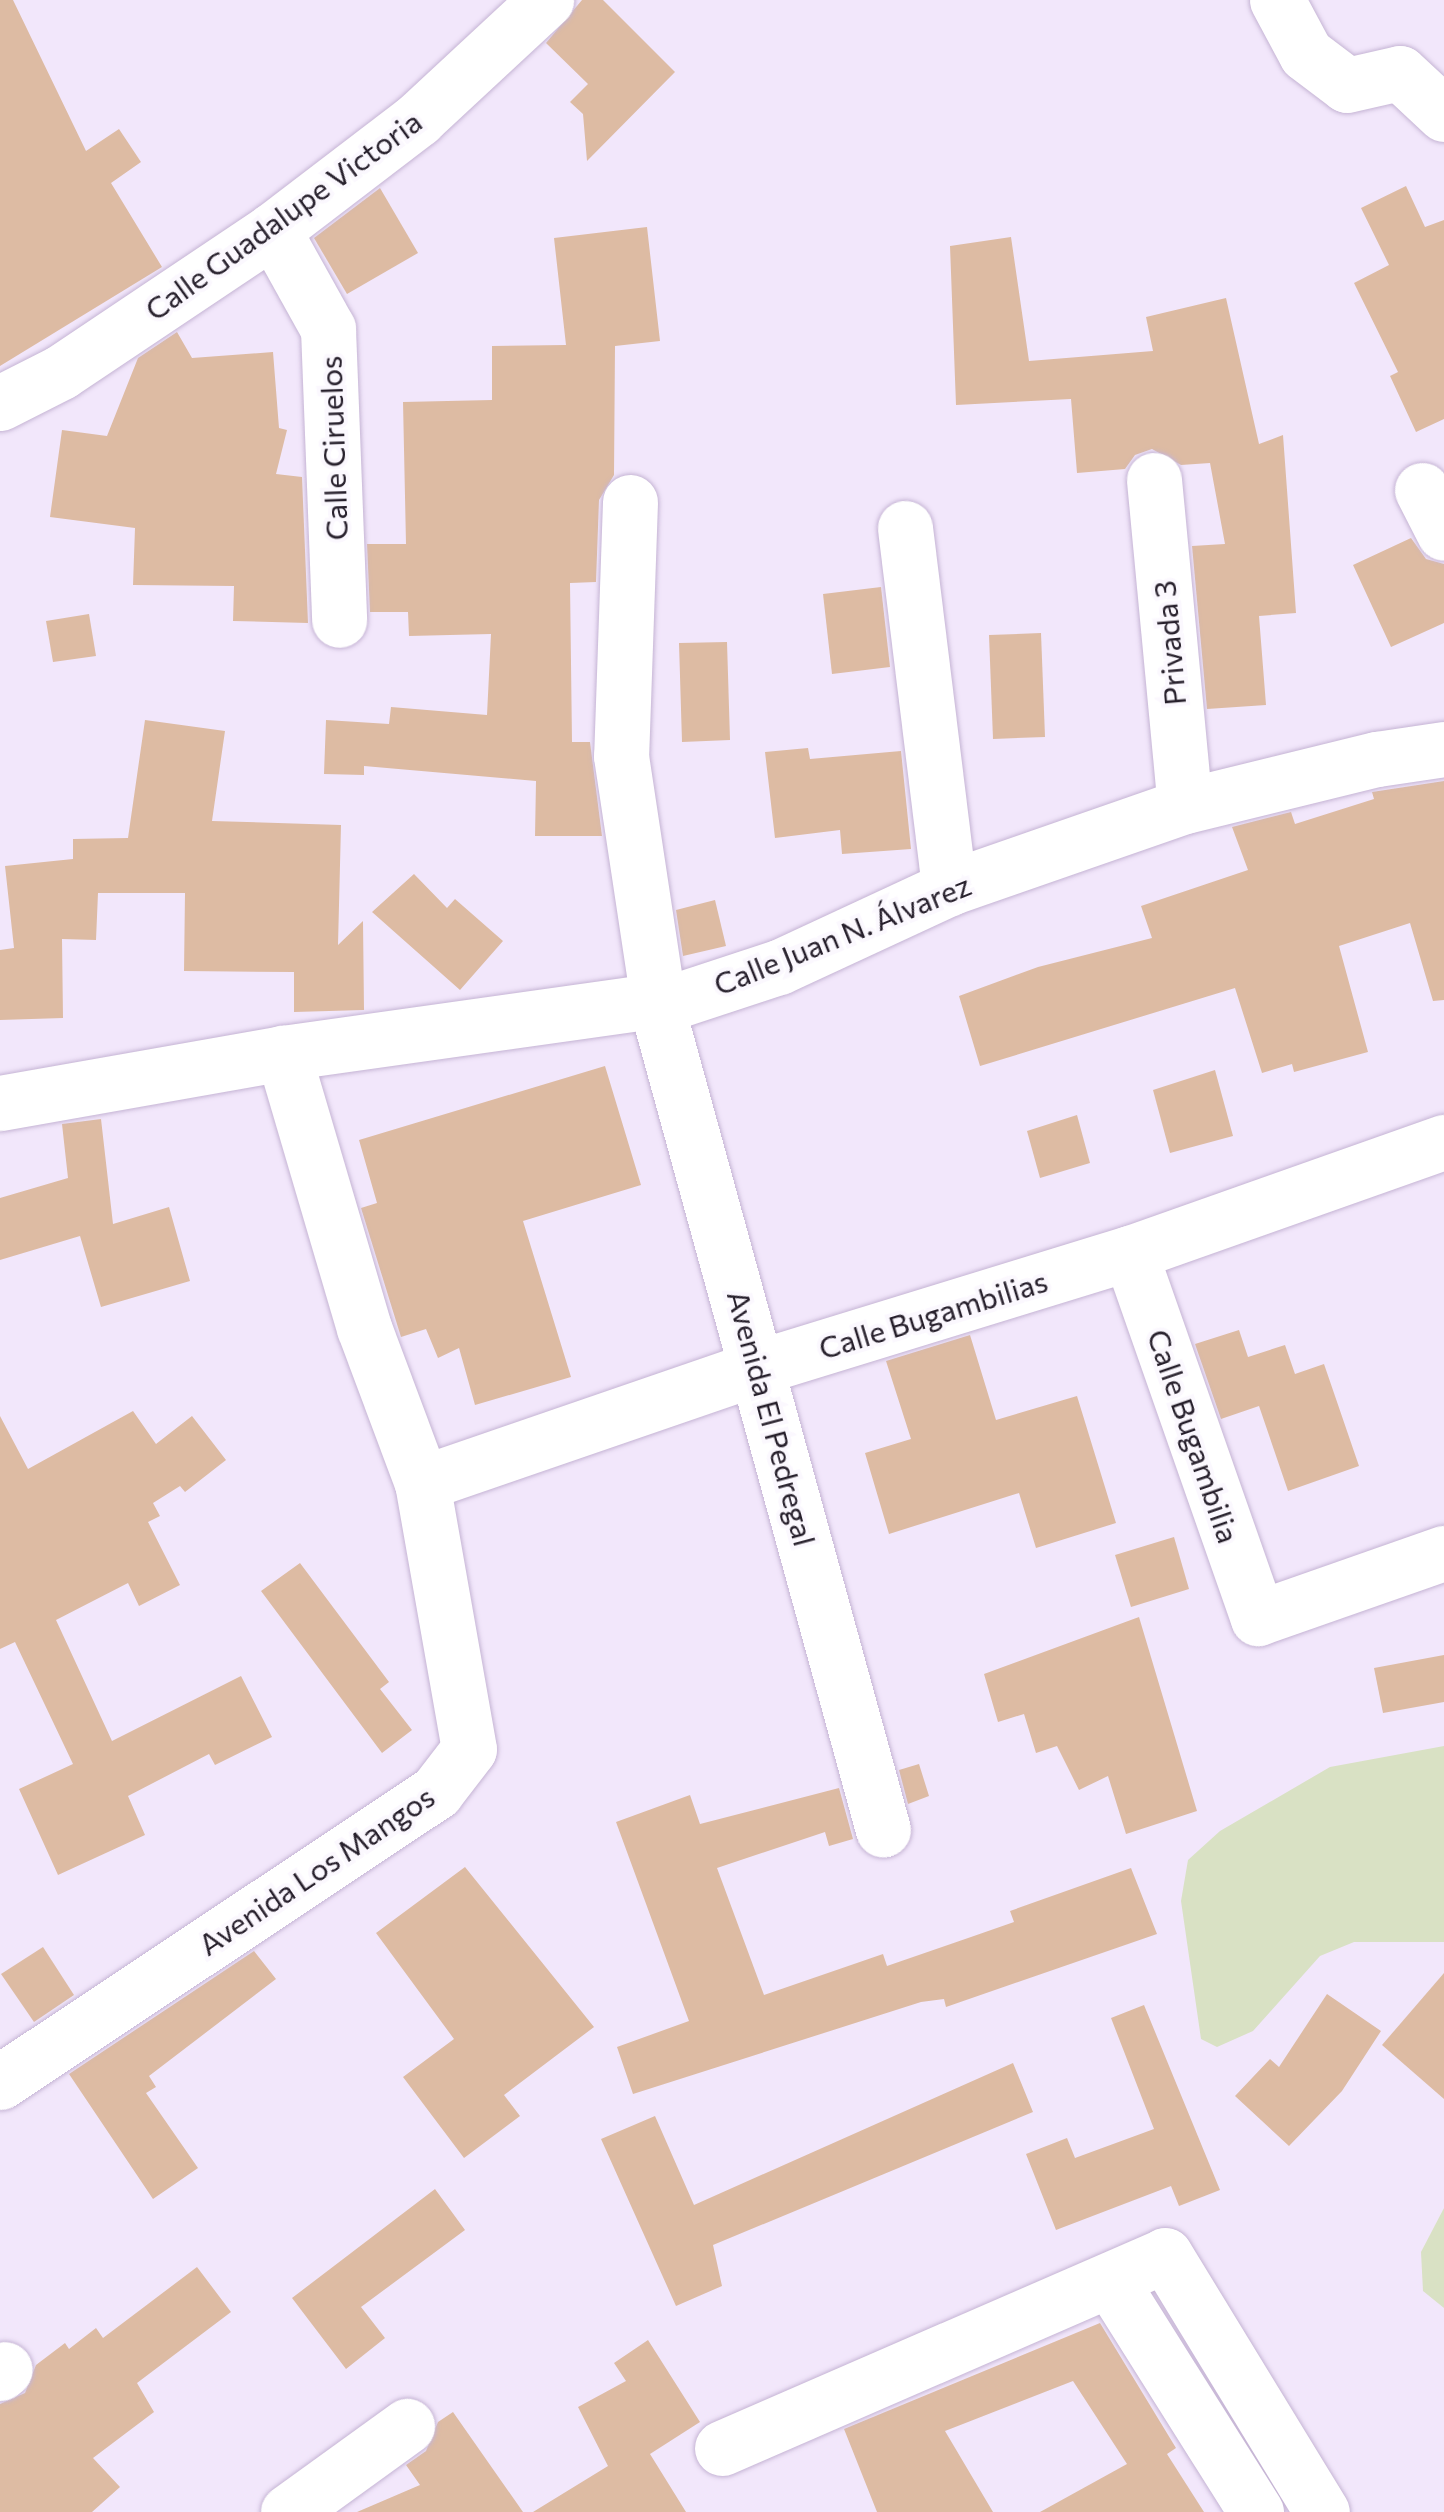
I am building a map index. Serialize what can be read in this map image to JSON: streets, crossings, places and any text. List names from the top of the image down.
{
  "streets": {
    "street": [
      "Calle Guadalupe Victoria",
      "Calle Ciruelos",
      "Privada 3",
      "Calle Juan N. Álvarez",
      "Calle Bugambilias",
      "Avenida El Pedregal",
      "Calle Bugambilia",
      "Avenida Los Mangos"
    ]
  },
  "crossings": [
    ["Calle Guadalupe Victoria", "Calle Ciruelos"],
    ["Privada 3", "Calle Juan N. Álvarez"],
    ["Calle Juan N. Álvarez", "Avenida El Pedregal"],
    ["Calle Juan N. Álvarez", "Avenida Los Mangos"],
    ["Calle Bugambilias", "Avenida El Pedregal"],
    ["Calle Bugambilias", "Calle Bugambilia"],
    ["Calle Bugambilias", "Avenida Los Mangos"]
  ]
}
